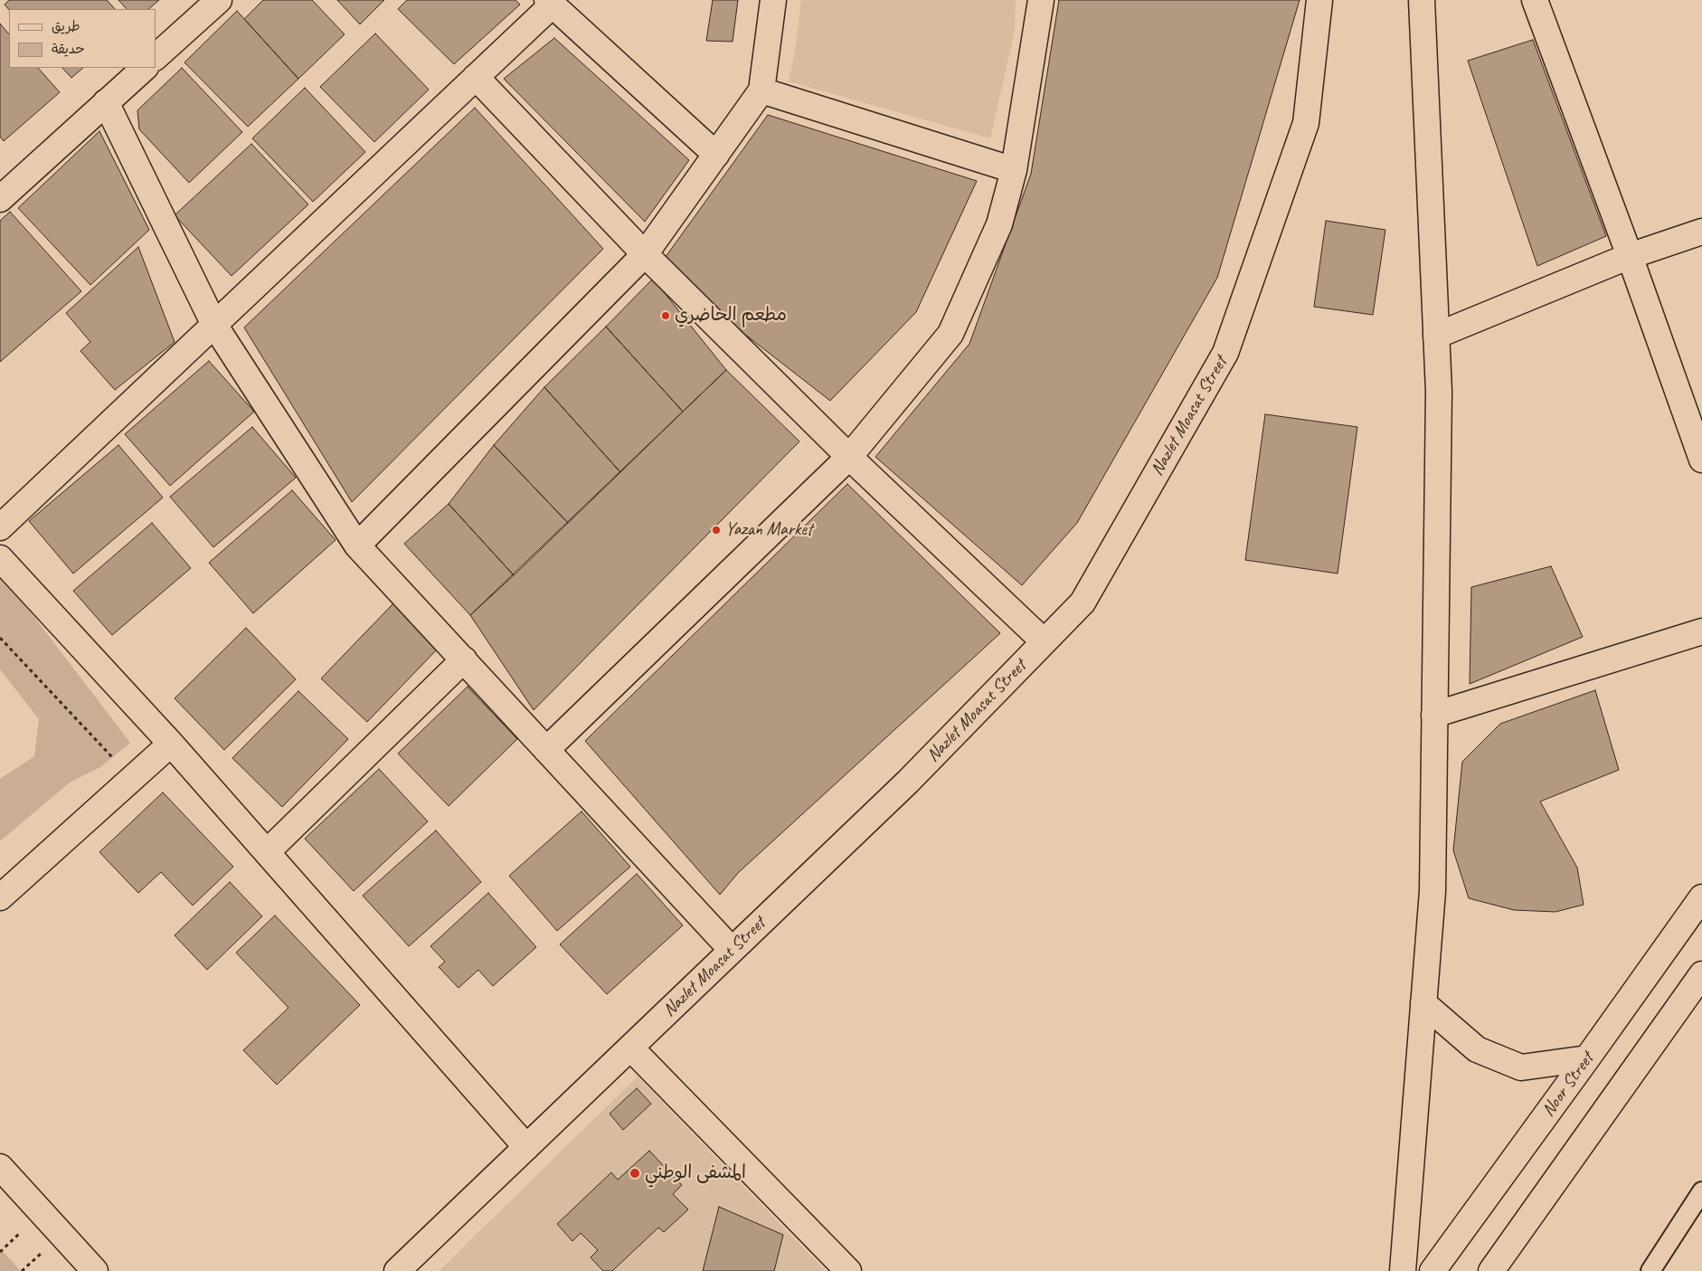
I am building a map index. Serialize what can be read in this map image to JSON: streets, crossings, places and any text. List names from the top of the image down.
{
  "streets": {
    "street": ["Nazlet Moasat Street", "Noor Street"]
  },
  "places": ["مطعم الحاضري", "Yazan Market", "المشفى الوطني"],
  "legend": ["طريق", "حديقة"]
}
